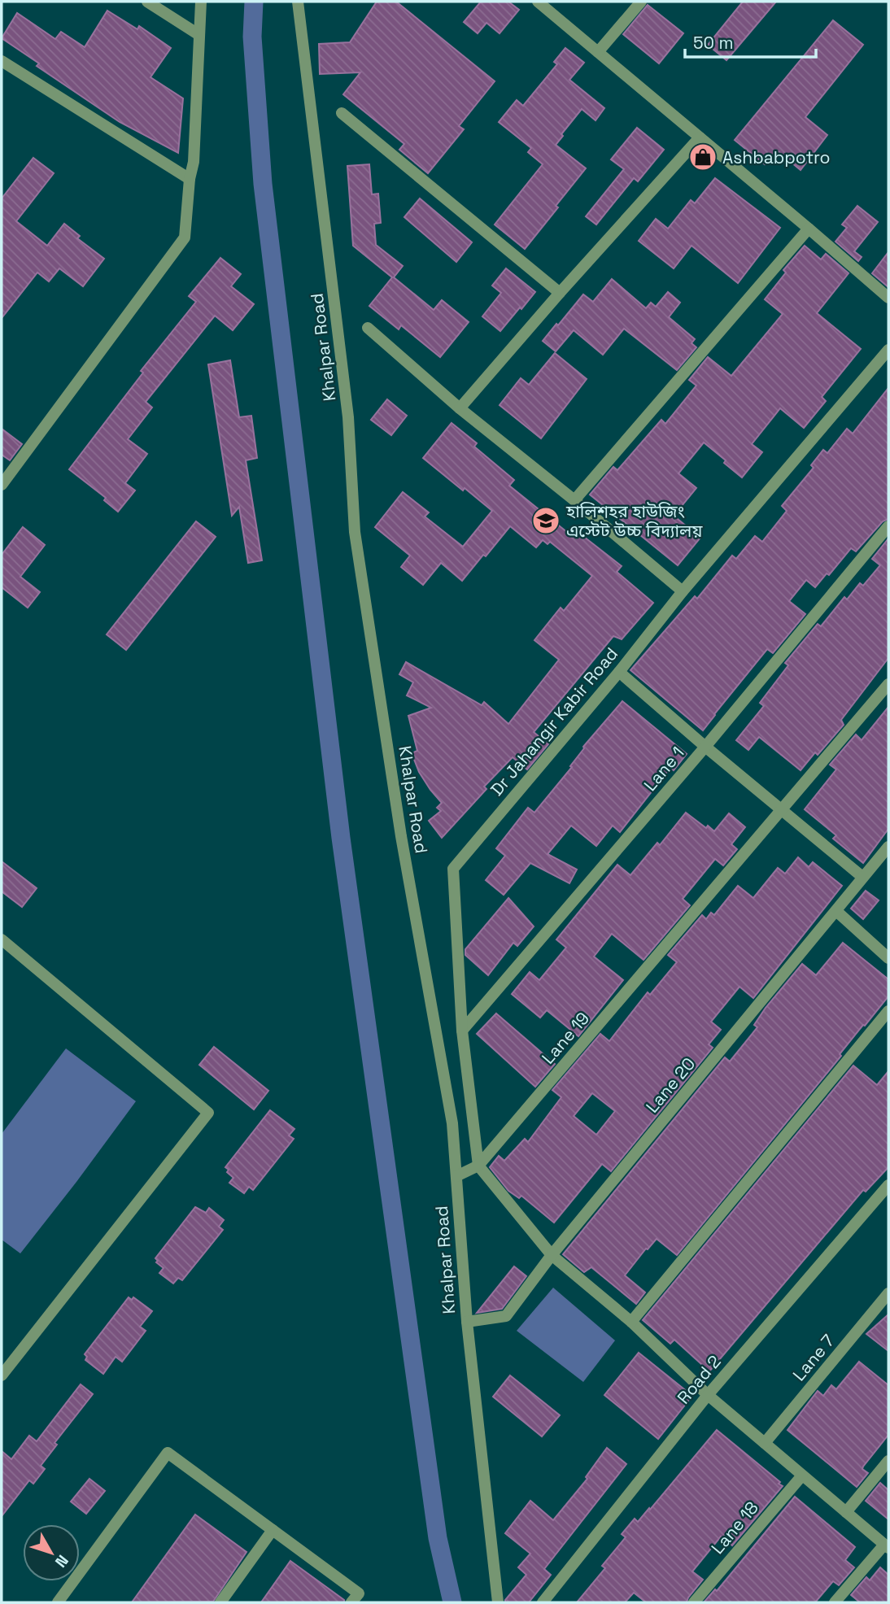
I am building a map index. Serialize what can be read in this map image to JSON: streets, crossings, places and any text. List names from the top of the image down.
{
  "streets": {
    "street": [
      "Khalpar Road",
      "Dr Jahangir Kabir Road",
      "Lane 1",
      "Lane 19",
      "Lane 20",
      "Lane 7",
      "Road 2",
      "Lane 18"
    ]
  },
  "crossings": [
    ["Khalpar Road", "Lane 20"],
    ["Dr Jahangir Kabir Road", "Lane 1"],
    ["Dr Jahangir Kabir Road", "Lane 19"]
  ],
  "places": {
    "shop": ["Ashbabpotro"],
    "school or university": ["হালিশহর হাউজিং এস্টেট উচ্চ বিদ্যালয়"]
  },
  "scale_bar": "50 m",
  "north": "bottom right"
}
